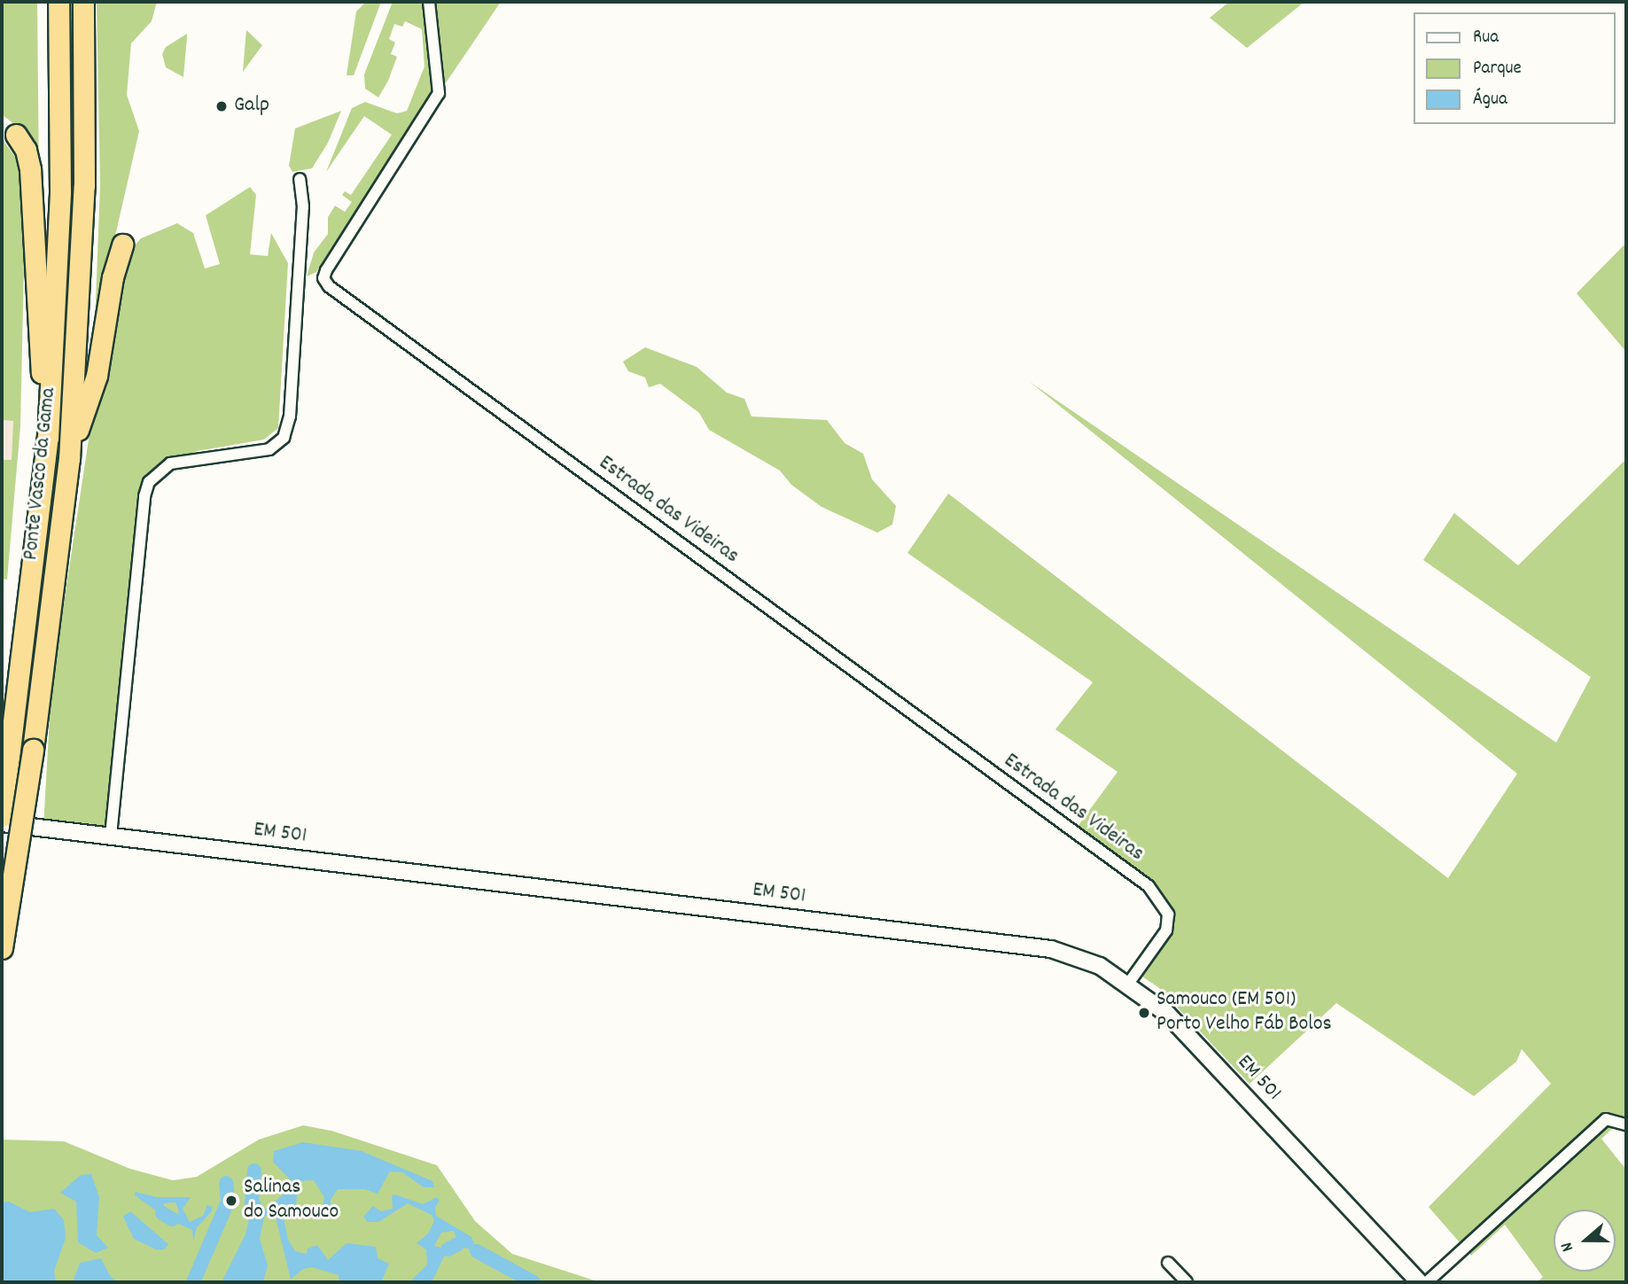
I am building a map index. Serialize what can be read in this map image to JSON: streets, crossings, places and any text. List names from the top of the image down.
{
  "streets": {
    "highway": ["Ponte Vasco da Gama"],
    "main road": ["EM 501"],
    "street": ["Estrada das Videiras"]
  },
  "crossings": [
    ["Estrada das Videiras", "EM 501"]
  ],
  "places": ["Galp", "Samouco (EM 501) Porto Velho Fáb Bolos", "Salinas do Samouco"],
  "legend": ["Rua", "Parque", "Água"],
  "north": "left"
}
